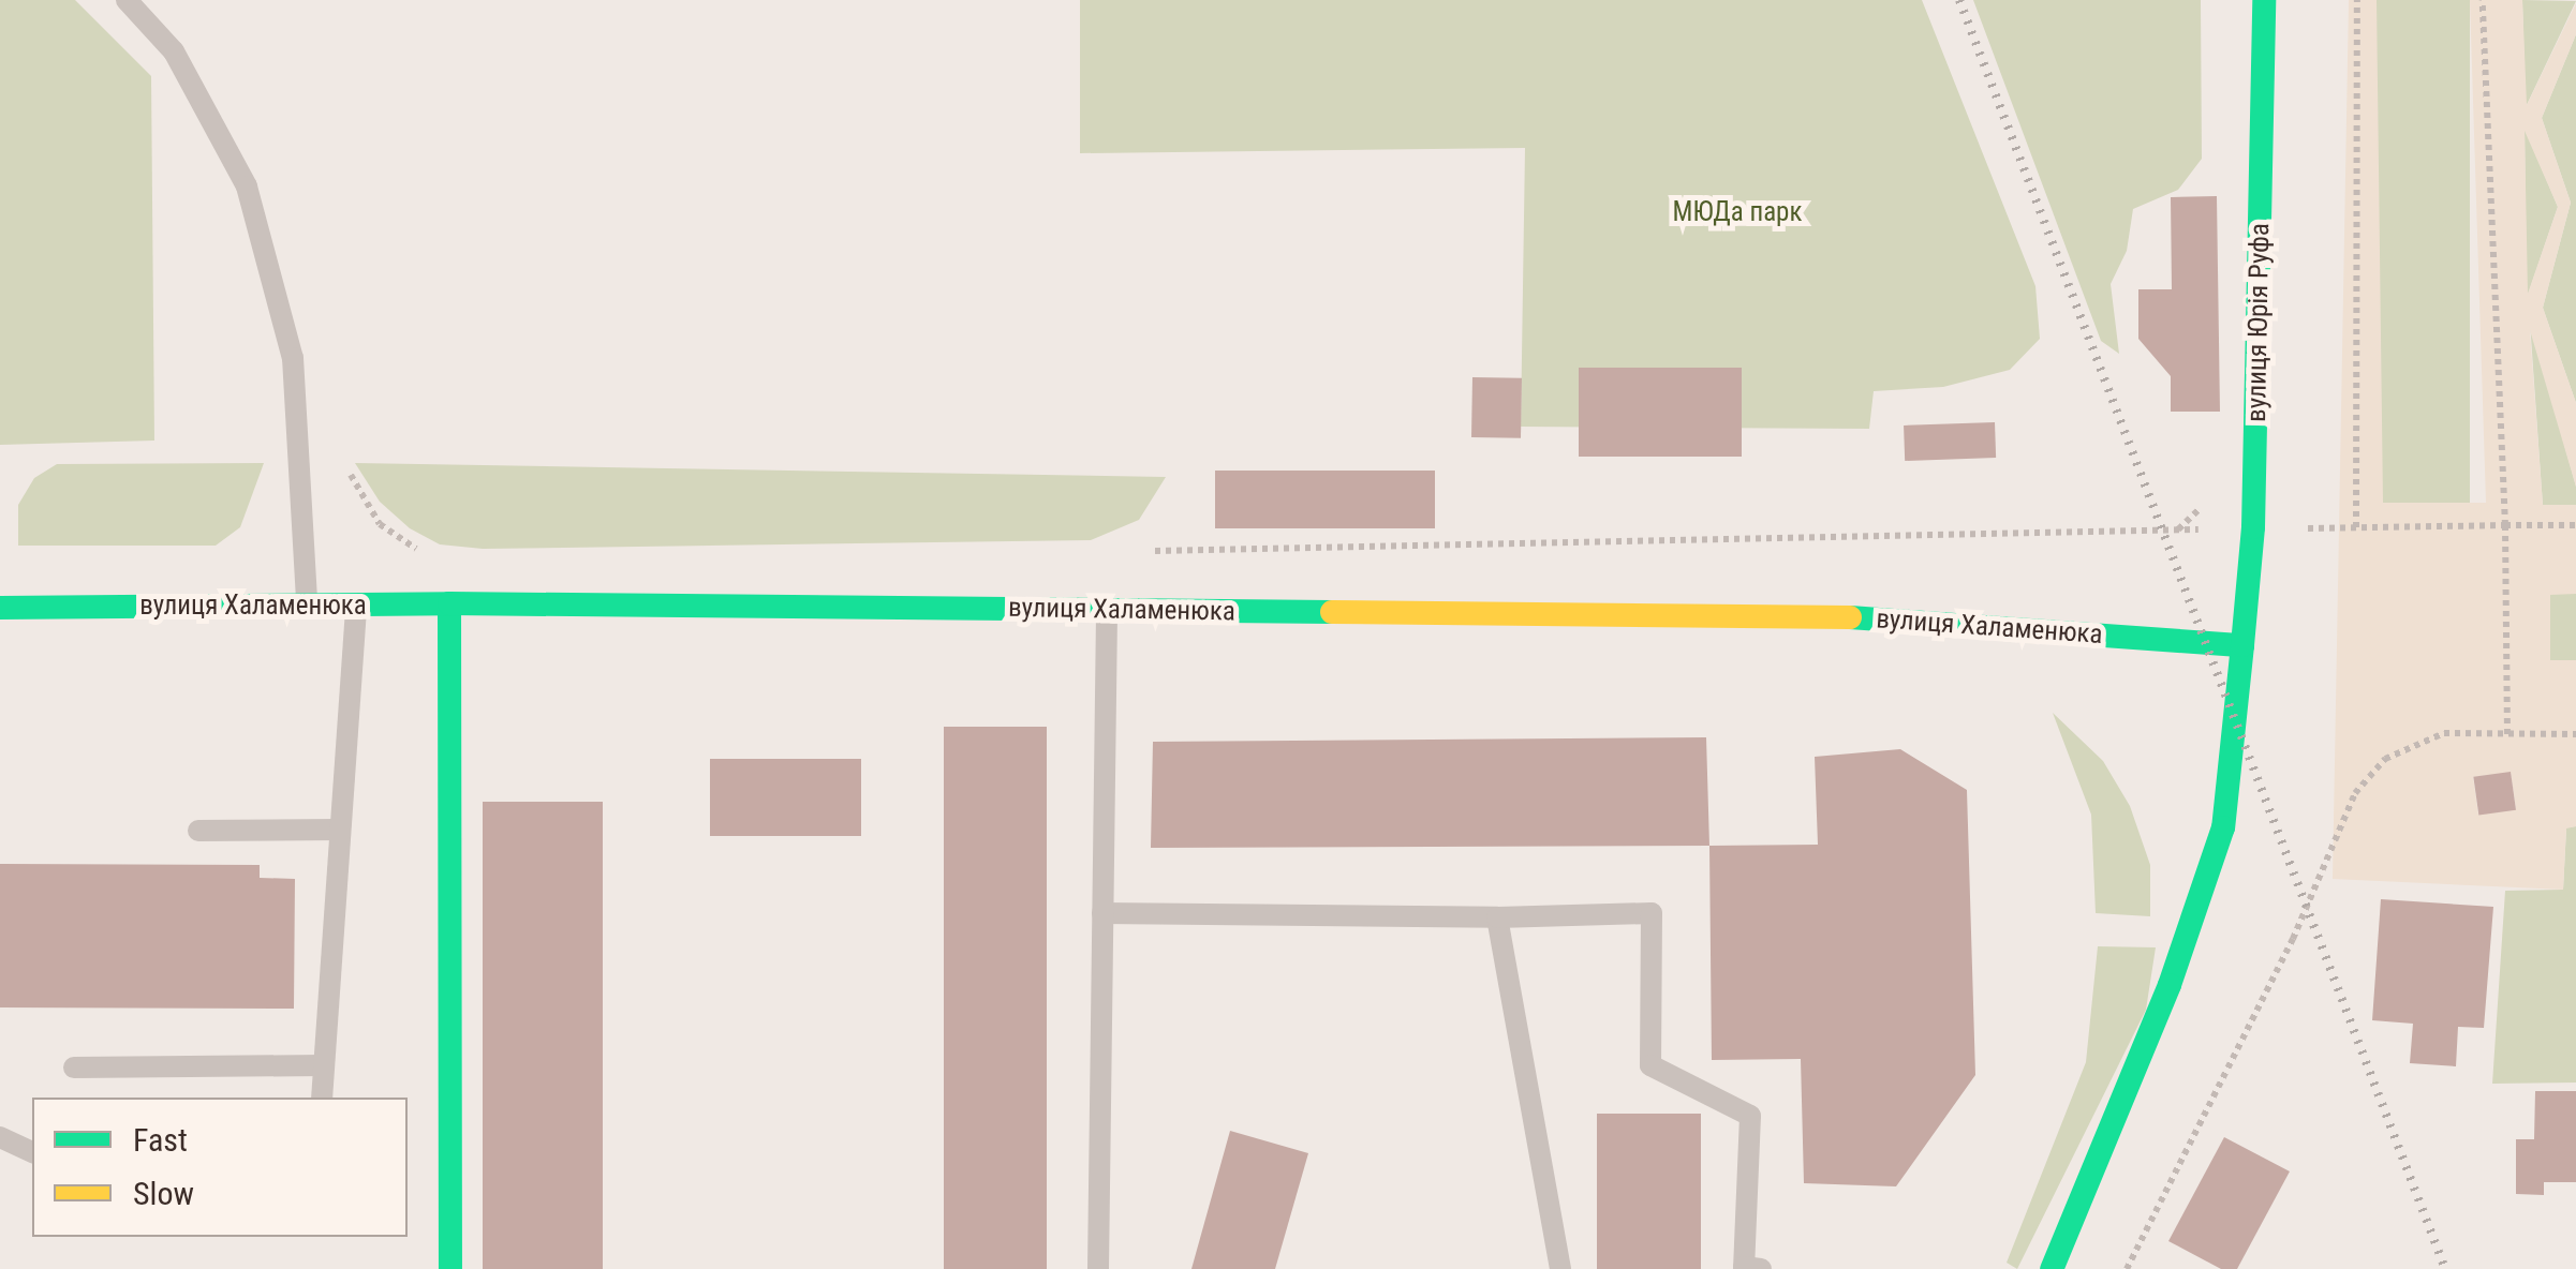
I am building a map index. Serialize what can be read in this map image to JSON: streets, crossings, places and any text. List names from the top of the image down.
{
  "streets": {
    "main road": ["вулиця Юрія Руфа", "вулиця Халаменюка"]
  },
  "crossings": [
    ["вулиця Юрія Руфа", "вулиця Халаменюка"]
  ],
  "parks": ["МЮДа парк"],
  "legend": ["Fast", "Slow"]
}
